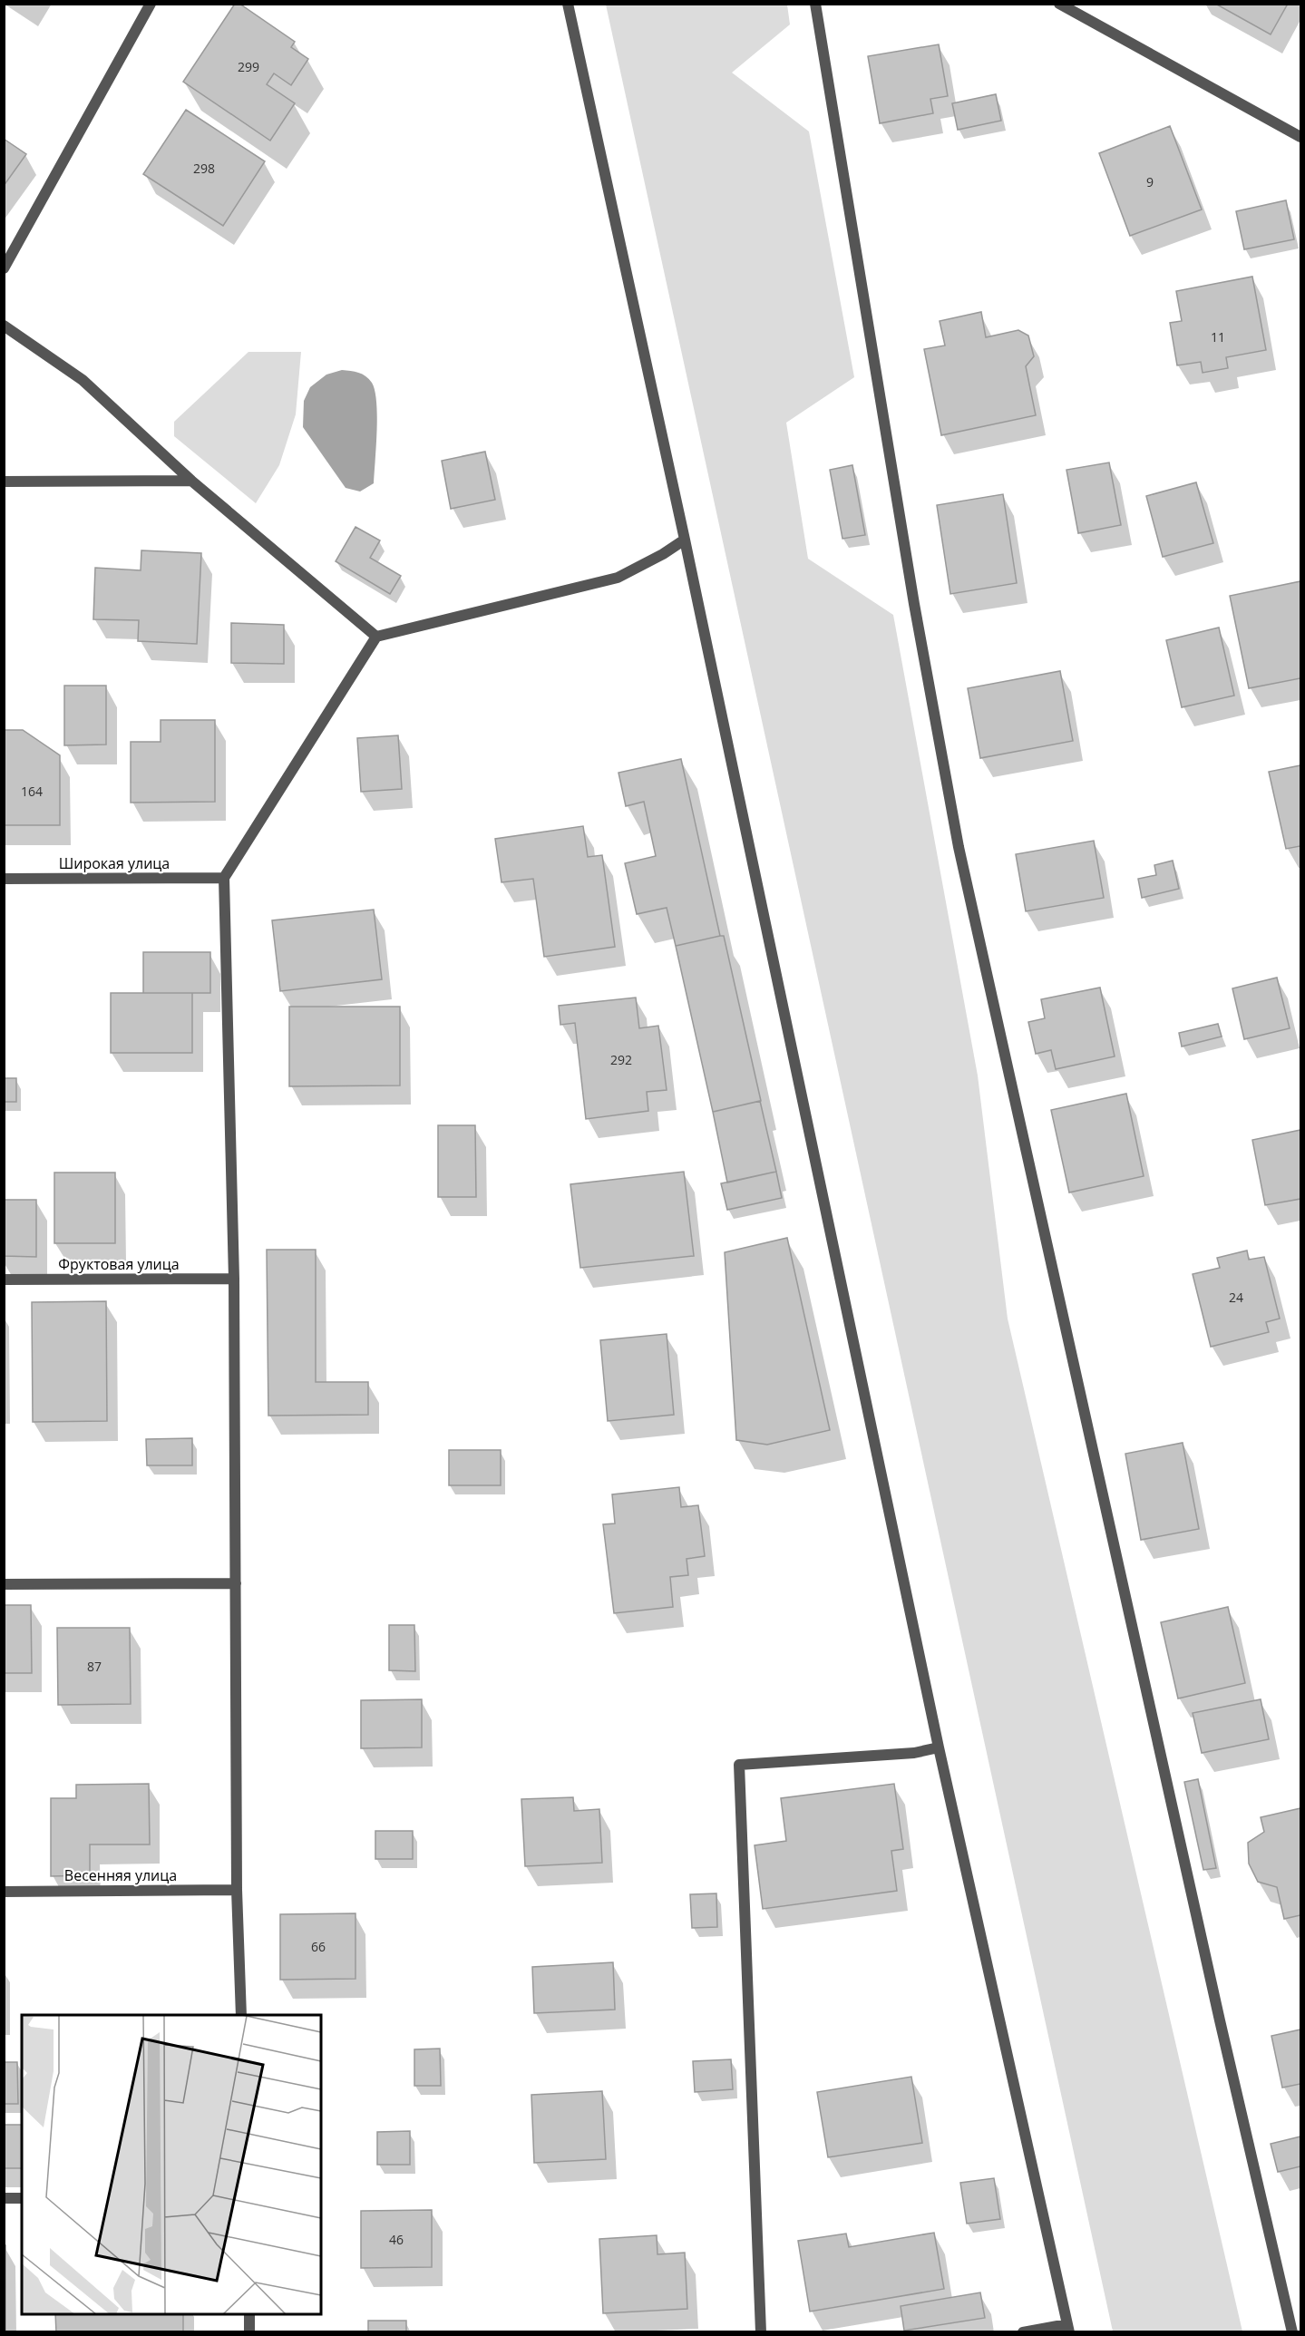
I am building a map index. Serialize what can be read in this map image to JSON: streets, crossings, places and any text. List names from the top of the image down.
{
  "streets": {
    "street": ["Широкая улица", "Фруктовая улица", "Весенняя улица"]
  },
  "house_numbers": [
    "299",
    "298",
    "9",
    "11",
    "164",
    "292",
    "24",
    "87",
    "66",
    "46"
  ]
}
